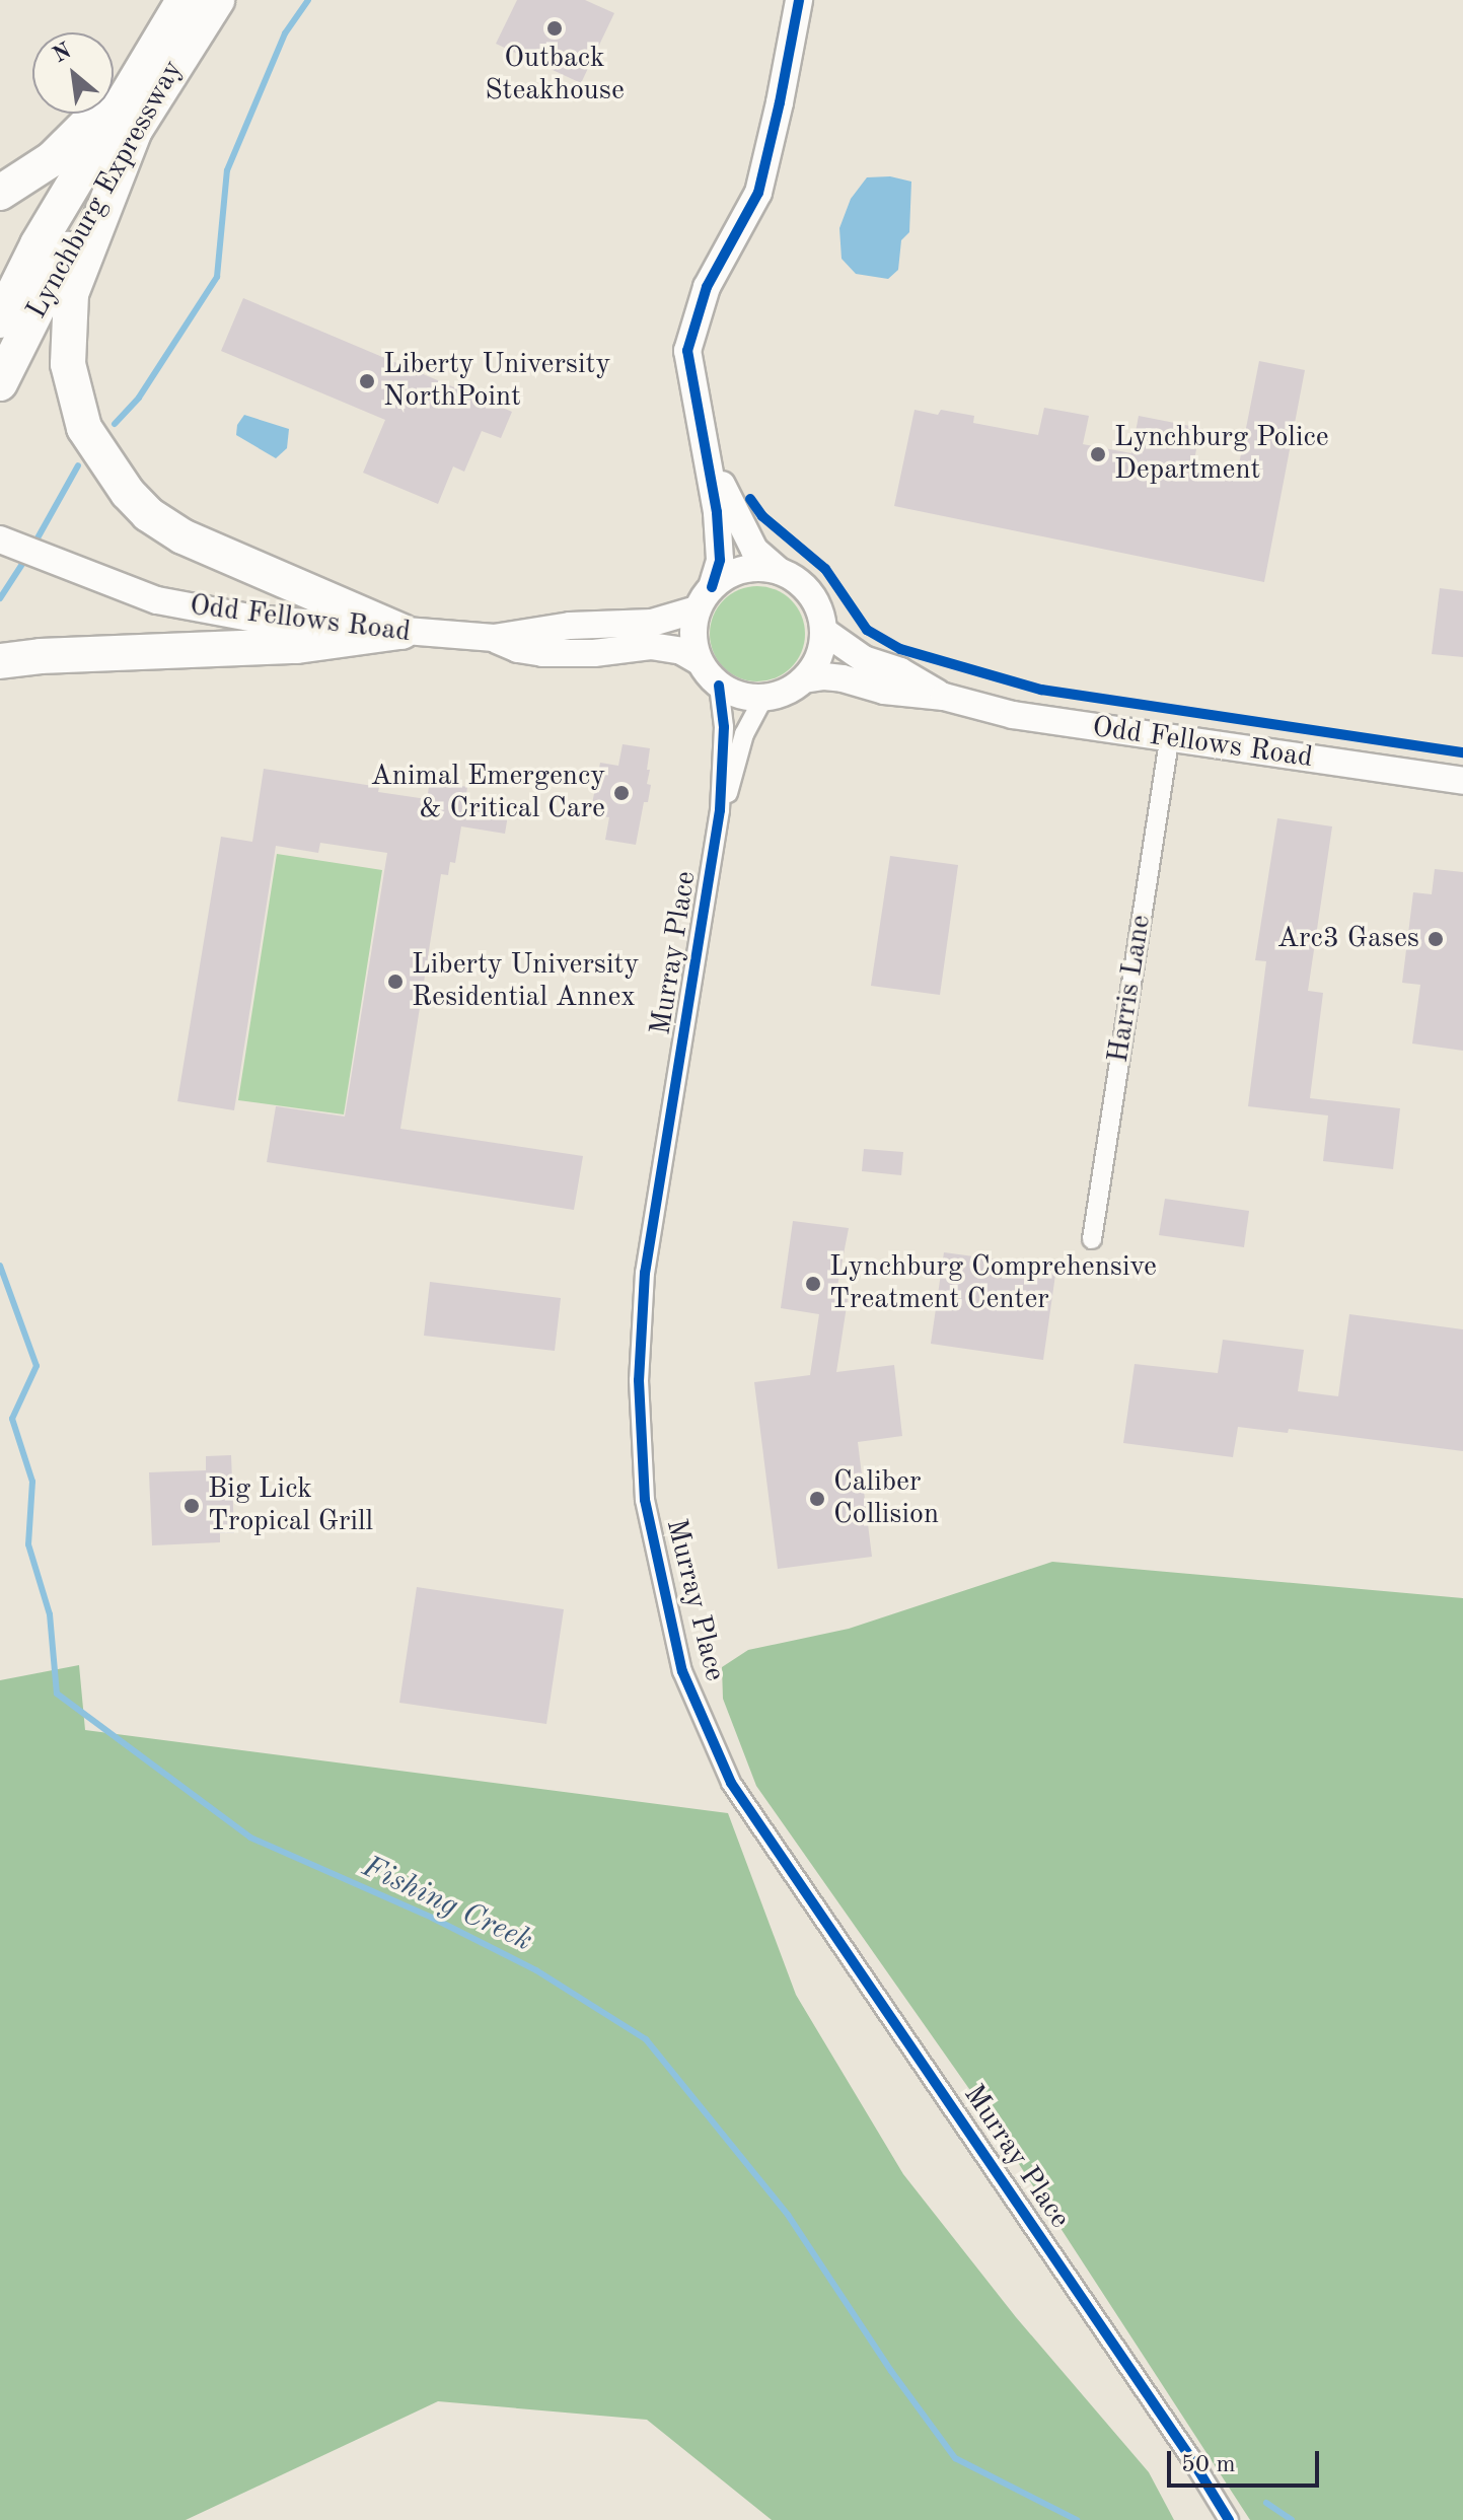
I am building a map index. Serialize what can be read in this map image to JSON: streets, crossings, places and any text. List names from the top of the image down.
{
  "streets": {
    "highway": ["Lynchburg Expressway"],
    "main road": ["Odd Fellows Road"],
    "street": ["Murray Place", "Harris Lane"]
  },
  "crossings": [
    ["Odd Fellows Road", "Murray Place"],
    ["Odd Fellows Road", "Harris Lane"]
  ],
  "water": ["Fishing Creek"],
  "places": [
    "Outback Steakhouse",
    "Liberty University NorthPoint",
    "Lynchburg Police Department",
    "Animal Emergency & Critical Care",
    "Arc3 Gases",
    "Liberty University Residential Annex",
    "Lynchburg Comprehensive Treatment Center",
    "Caliber Collision",
    "Big Lick Tropical Grill"
  ],
  "scale_bar": "50 m",
  "north": "top left"
}
